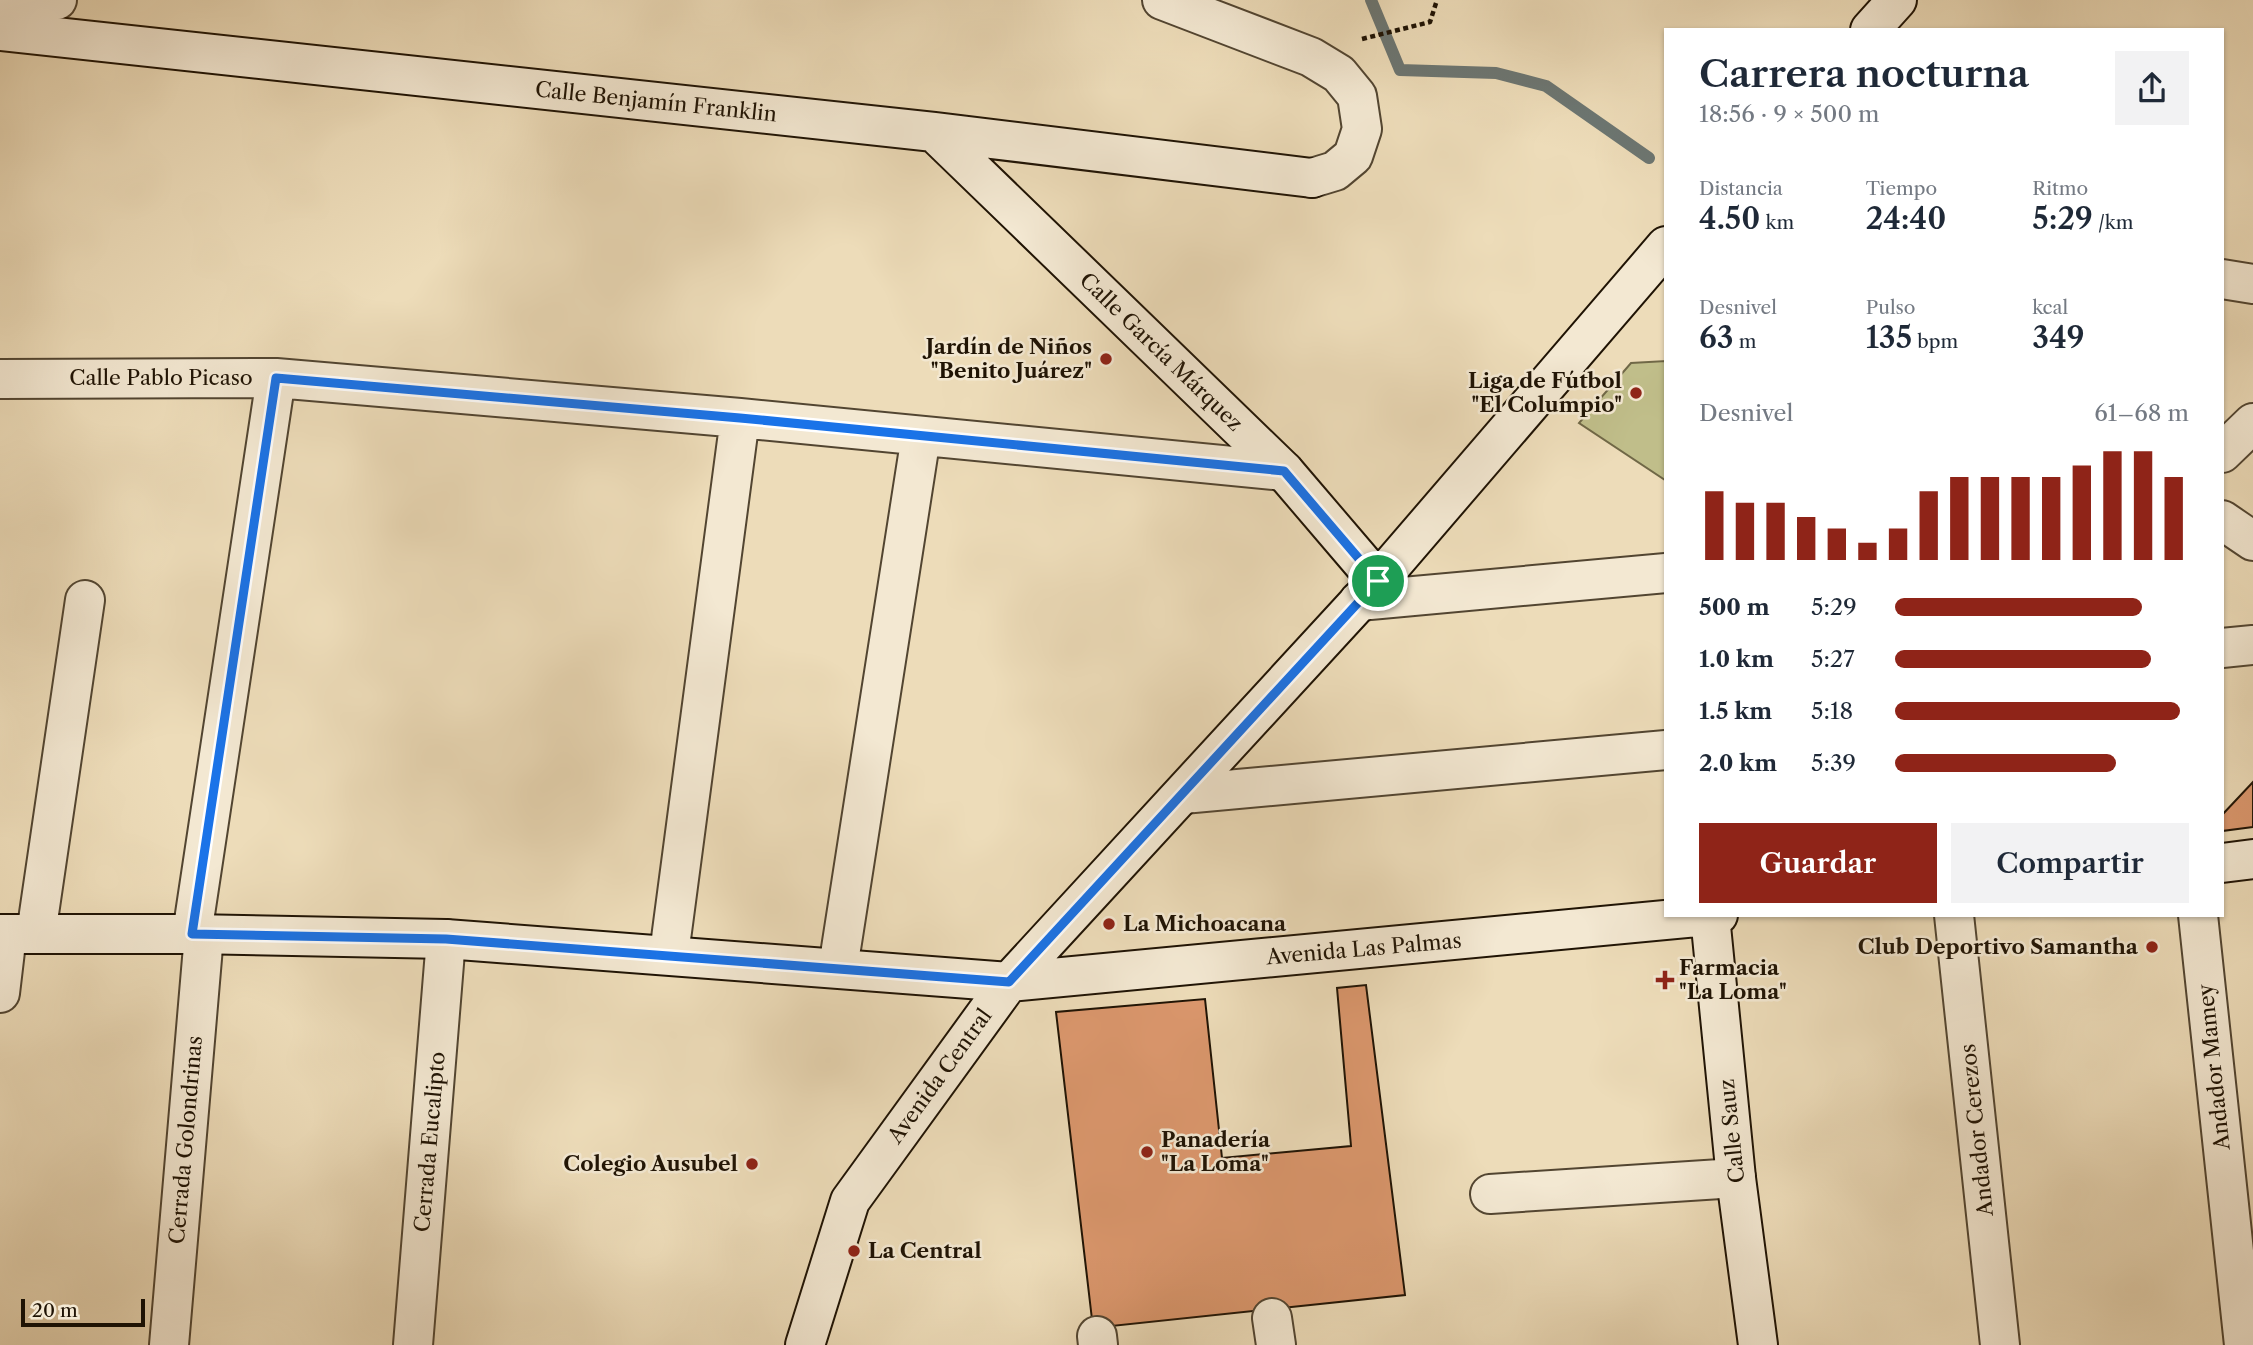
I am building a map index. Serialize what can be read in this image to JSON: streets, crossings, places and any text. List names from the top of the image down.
{
  "streets": {
    "street": [
      "Calle Benjamín Franklin",
      "Calle García Márquez",
      "Calle Pablo Picaso",
      "Avenida Las Palmas",
      "Andador Mamey",
      "Avenida Central",
      "Andador Cerezos",
      "Calle Sauz",
      "Cerrada Golondrinas",
      "Cerrada Eucalipto"
    ]
  },
  "crossings": [
    ["Calle Benjamín Franklin", "Calle García Márquez"],
    ["Calle García Márquez", "Calle Pablo Picaso"],
    ["Calle García Márquez", "Avenida Central"],
    ["Calle Pablo Picaso", "Cerrada Golondrinas"],
    ["Avenida Las Palmas", "Avenida Central"],
    ["Avenida Las Palmas", "Cerrada Golondrinas"],
    ["Avenida Las Palmas", "Cerrada Eucalipto"]
  ],
  "places": {
    "other": [
      "Jardín de Niños \"Benito Juárez\"",
      "Liga de Fútbol \"El Columpio\"",
      "La Michoacana",
      "Club Deportivo Samantha",
      "Panadería \"La Loma\"",
      "Colegio Ausubel",
      "La Central"
    ],
    "health": ["Farmacia \"La Loma\""]
  },
  "scale_bar": "20 m",
  "page": {
    "heading": ["Carrera nocturna", "18:56 · 9 × 500 m"],
    "stats": [
      ["Distancia", "4.50 km"],
      ["Tiempo", "24:40"],
      ["Ritmo", "5:29 /km"],
      ["Desnivel", "63 m"],
      ["Pulso", "135 bpm"],
      ["kcal", "349"]
    ],
    "chart": ["Desnivel", "61–68 m"],
    "list": [
      {
        "name": "500 m",
        "note": "5:29"
      },
      {
        "name": "1.0 km",
        "note": "5:27"
      },
      {
        "name": "1.5 km",
        "note": "5:18"
      },
      {
        "name": "2.0 km",
        "note": "5:39"
      }
    ],
    "buttons": ["Guardar", "Compartir"],
    "scale": "20 m"
  }
}
